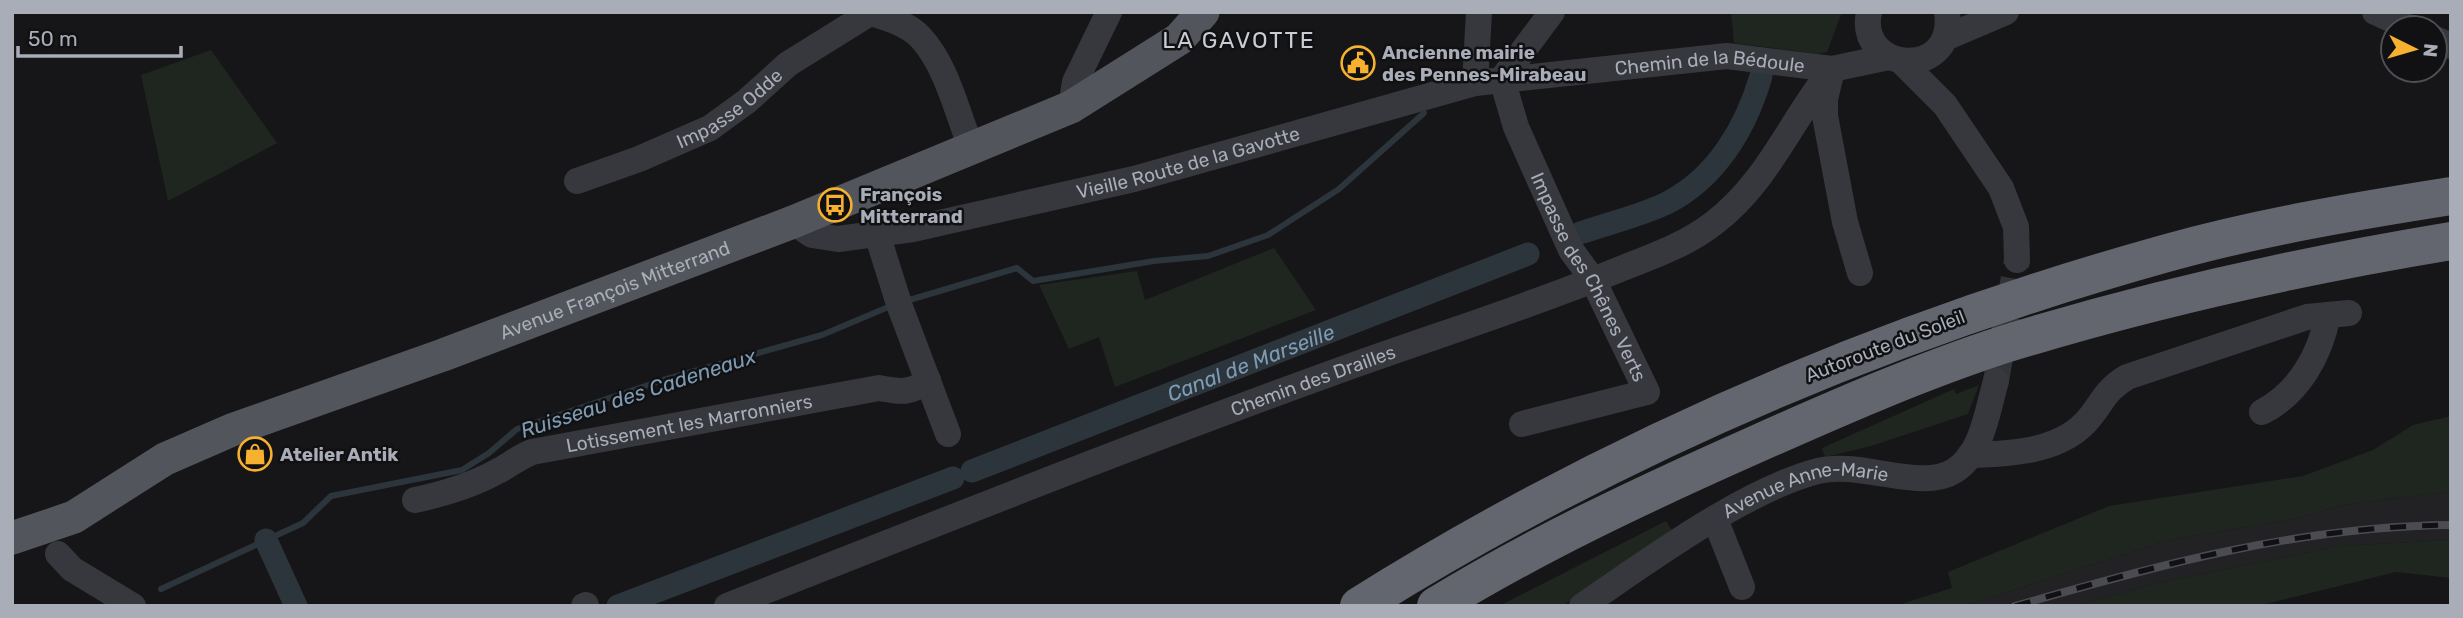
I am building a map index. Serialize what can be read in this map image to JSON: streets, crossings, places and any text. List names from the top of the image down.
{
  "streets": {
    "highway": ["Autoroute du Soleil"],
    "main road": ["Avenue François Mitterrand"],
    "street": [
      "Chemin de la Bédoule",
      "Impasse Odde",
      "Vieille Route de la Gavotte",
      "Impasse des Chênes Verts",
      "Chemin des Drailles",
      "Lotissement les Marronniers",
      "Avenue Anne-Marie"
    ]
  },
  "crossings": [
    ["Chemin de la Bédoule", "Vieille Route de la Gavotte"],
    ["Chemin de la Bédoule", "Impasse des Chênes Verts"],
    ["Chemin de la Bédoule", "Chemin des Drailles"],
    ["Vieille Route de la Gavotte", "Impasse des Chênes Verts"],
    ["Vieille Route de la Gavotte", "Avenue François Mitterrand"],
    ["Impasse des Chênes Verts", "Chemin des Drailles"]
  ],
  "districts": ["LA GAVOTTE"],
  "water": ["Canal de Marseille", "Ruisseau des Cadeneaux"],
  "places": {
    "public building": ["Ancienne mairie des Pennes-Mirabeau"],
    "bus stop": ["François Mitterrand"],
    "shop": ["Atelier Antik"]
  },
  "scale_bar": "50 m",
  "north": "right"
}
